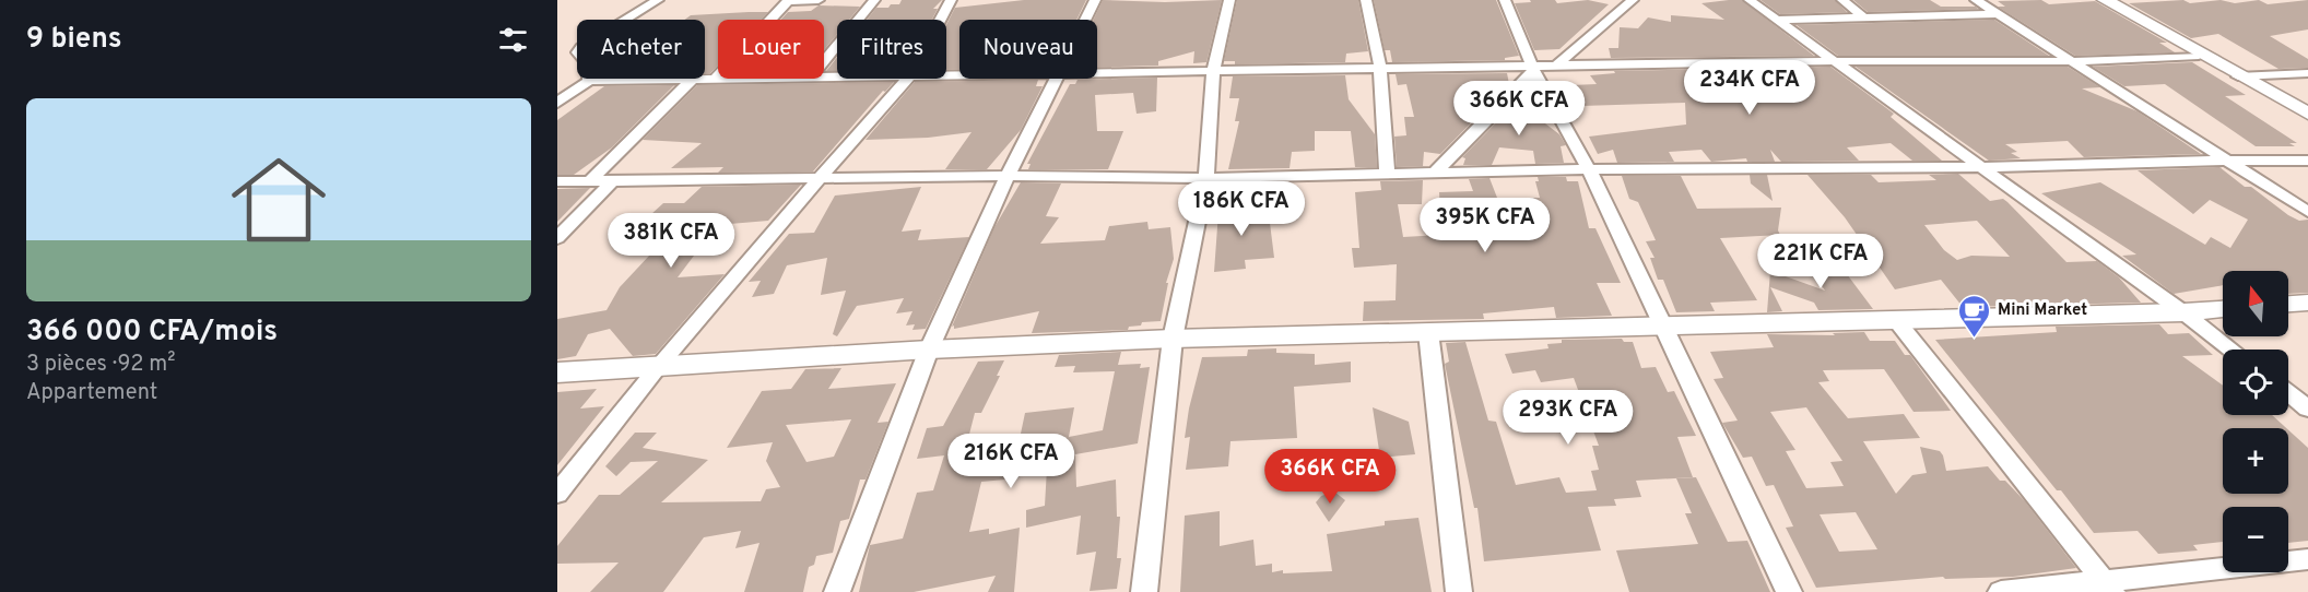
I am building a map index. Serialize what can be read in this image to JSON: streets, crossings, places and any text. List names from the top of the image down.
{
  "places": {
    "cafe": ["Mini Market"]
  },
  "north": "top",
  "page": {
    "heading": "9 biens",
    "chip": [
      "Acheter",
      "Louer",
      "Filtres",
      "Nouveau"
    ],
    "price": [
      "234K CFA",
      "366K CFA",
      "186K CFA",
      "395K CFA",
      "381K CFA",
      "221K CFA",
      "293K CFA",
      "216K CFA",
      "366K CFA"
    ],
    "list": [
      {
        "name": "366 000 CFA/mois",
        "note": "3 pièces · 92 m² · Appartement"
      }
    ],
    "map_buttons": ["+", "−"]
  }
}
